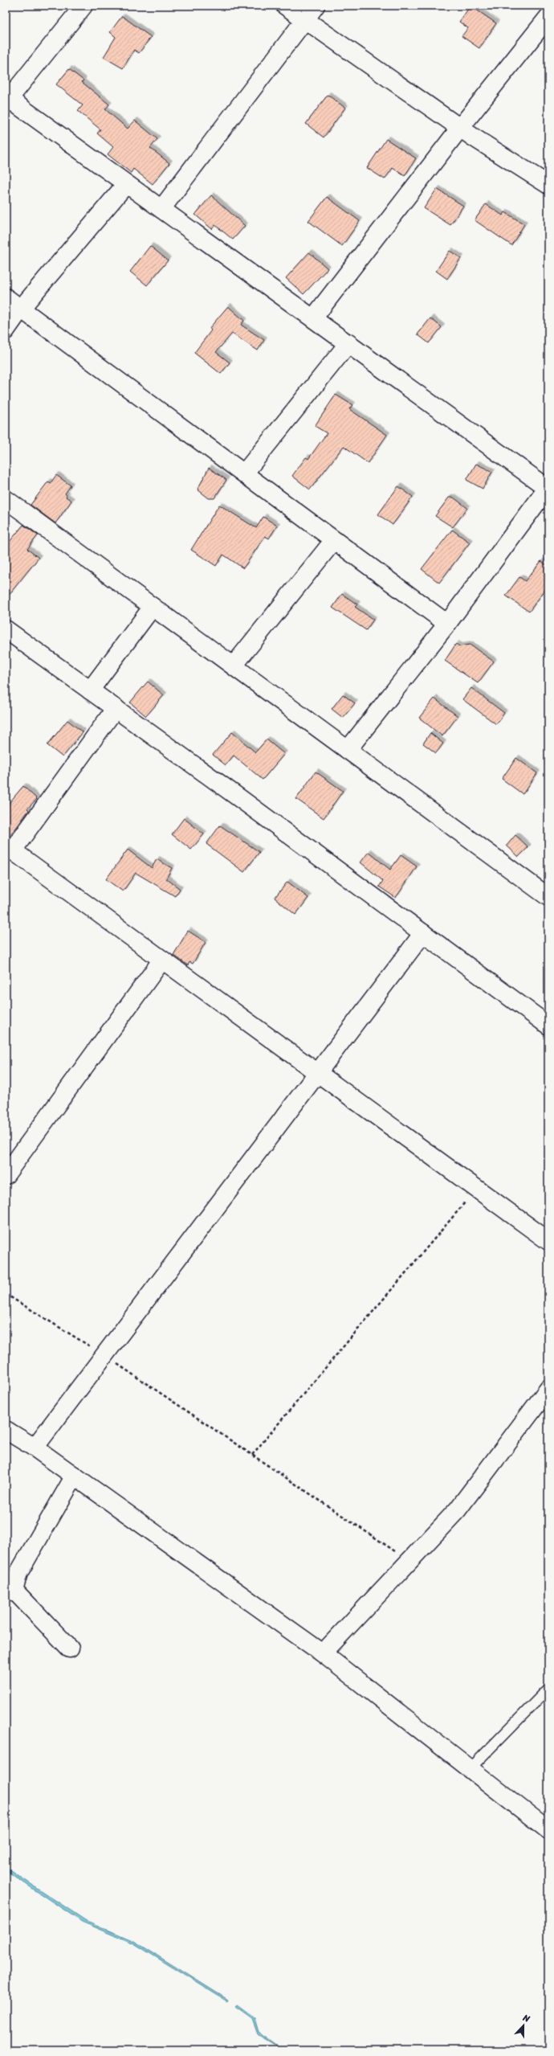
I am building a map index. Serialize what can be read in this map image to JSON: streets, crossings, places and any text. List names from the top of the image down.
{
  "north": "top"
}
